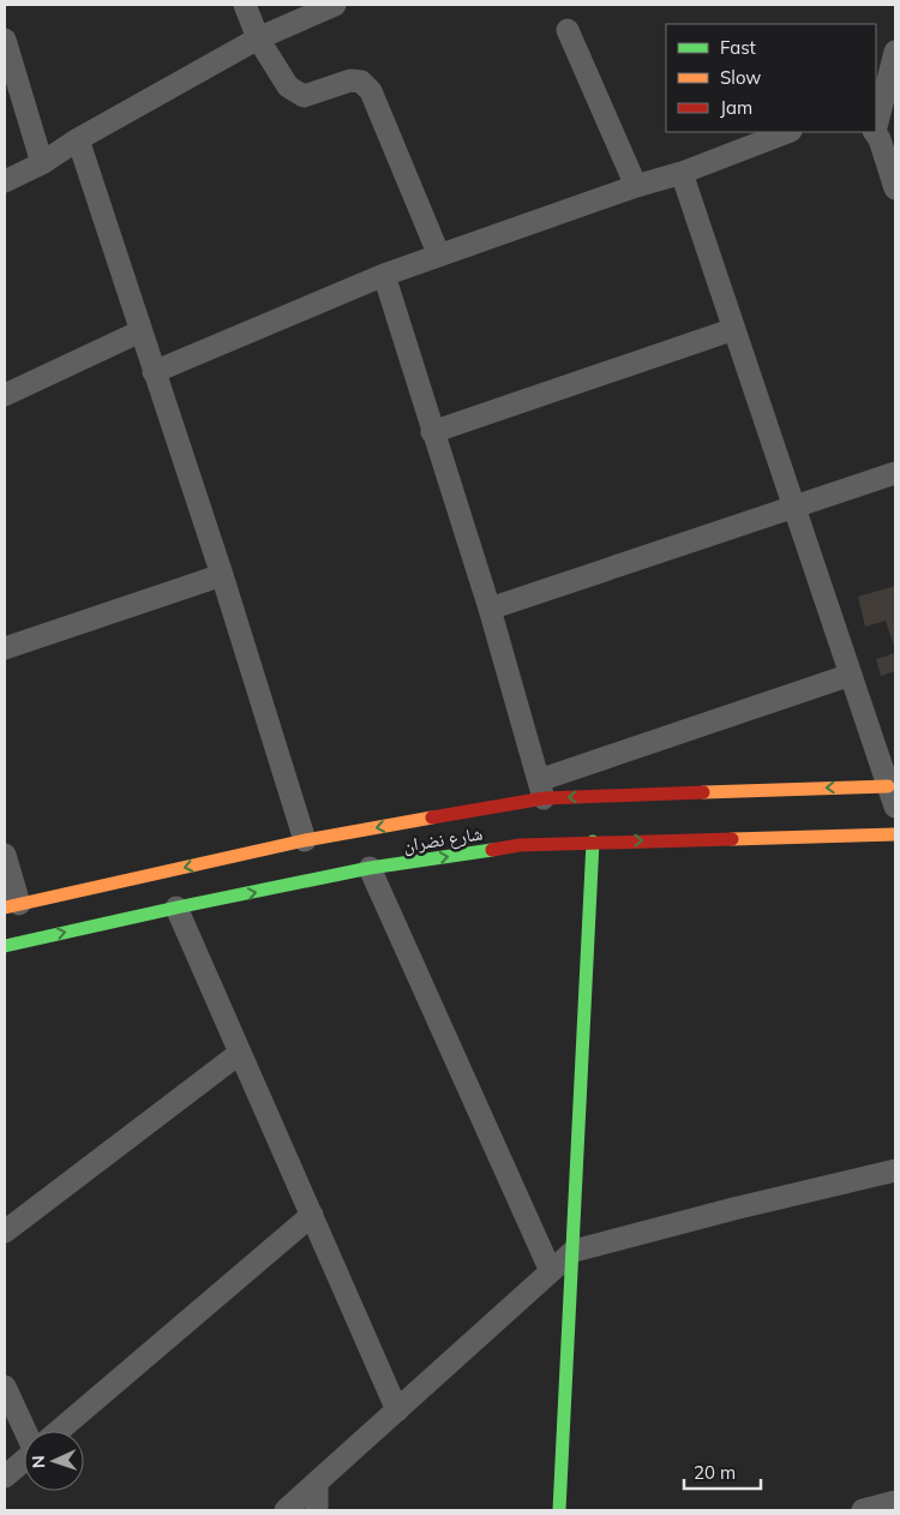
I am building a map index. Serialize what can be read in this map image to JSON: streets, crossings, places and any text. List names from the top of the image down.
{
  "streets": {
    "street": ["شارع نضران"]
  },
  "legend": ["Fast", "Slow", "Jam"],
  "scale_bar": "20 m",
  "north": "left"
}
